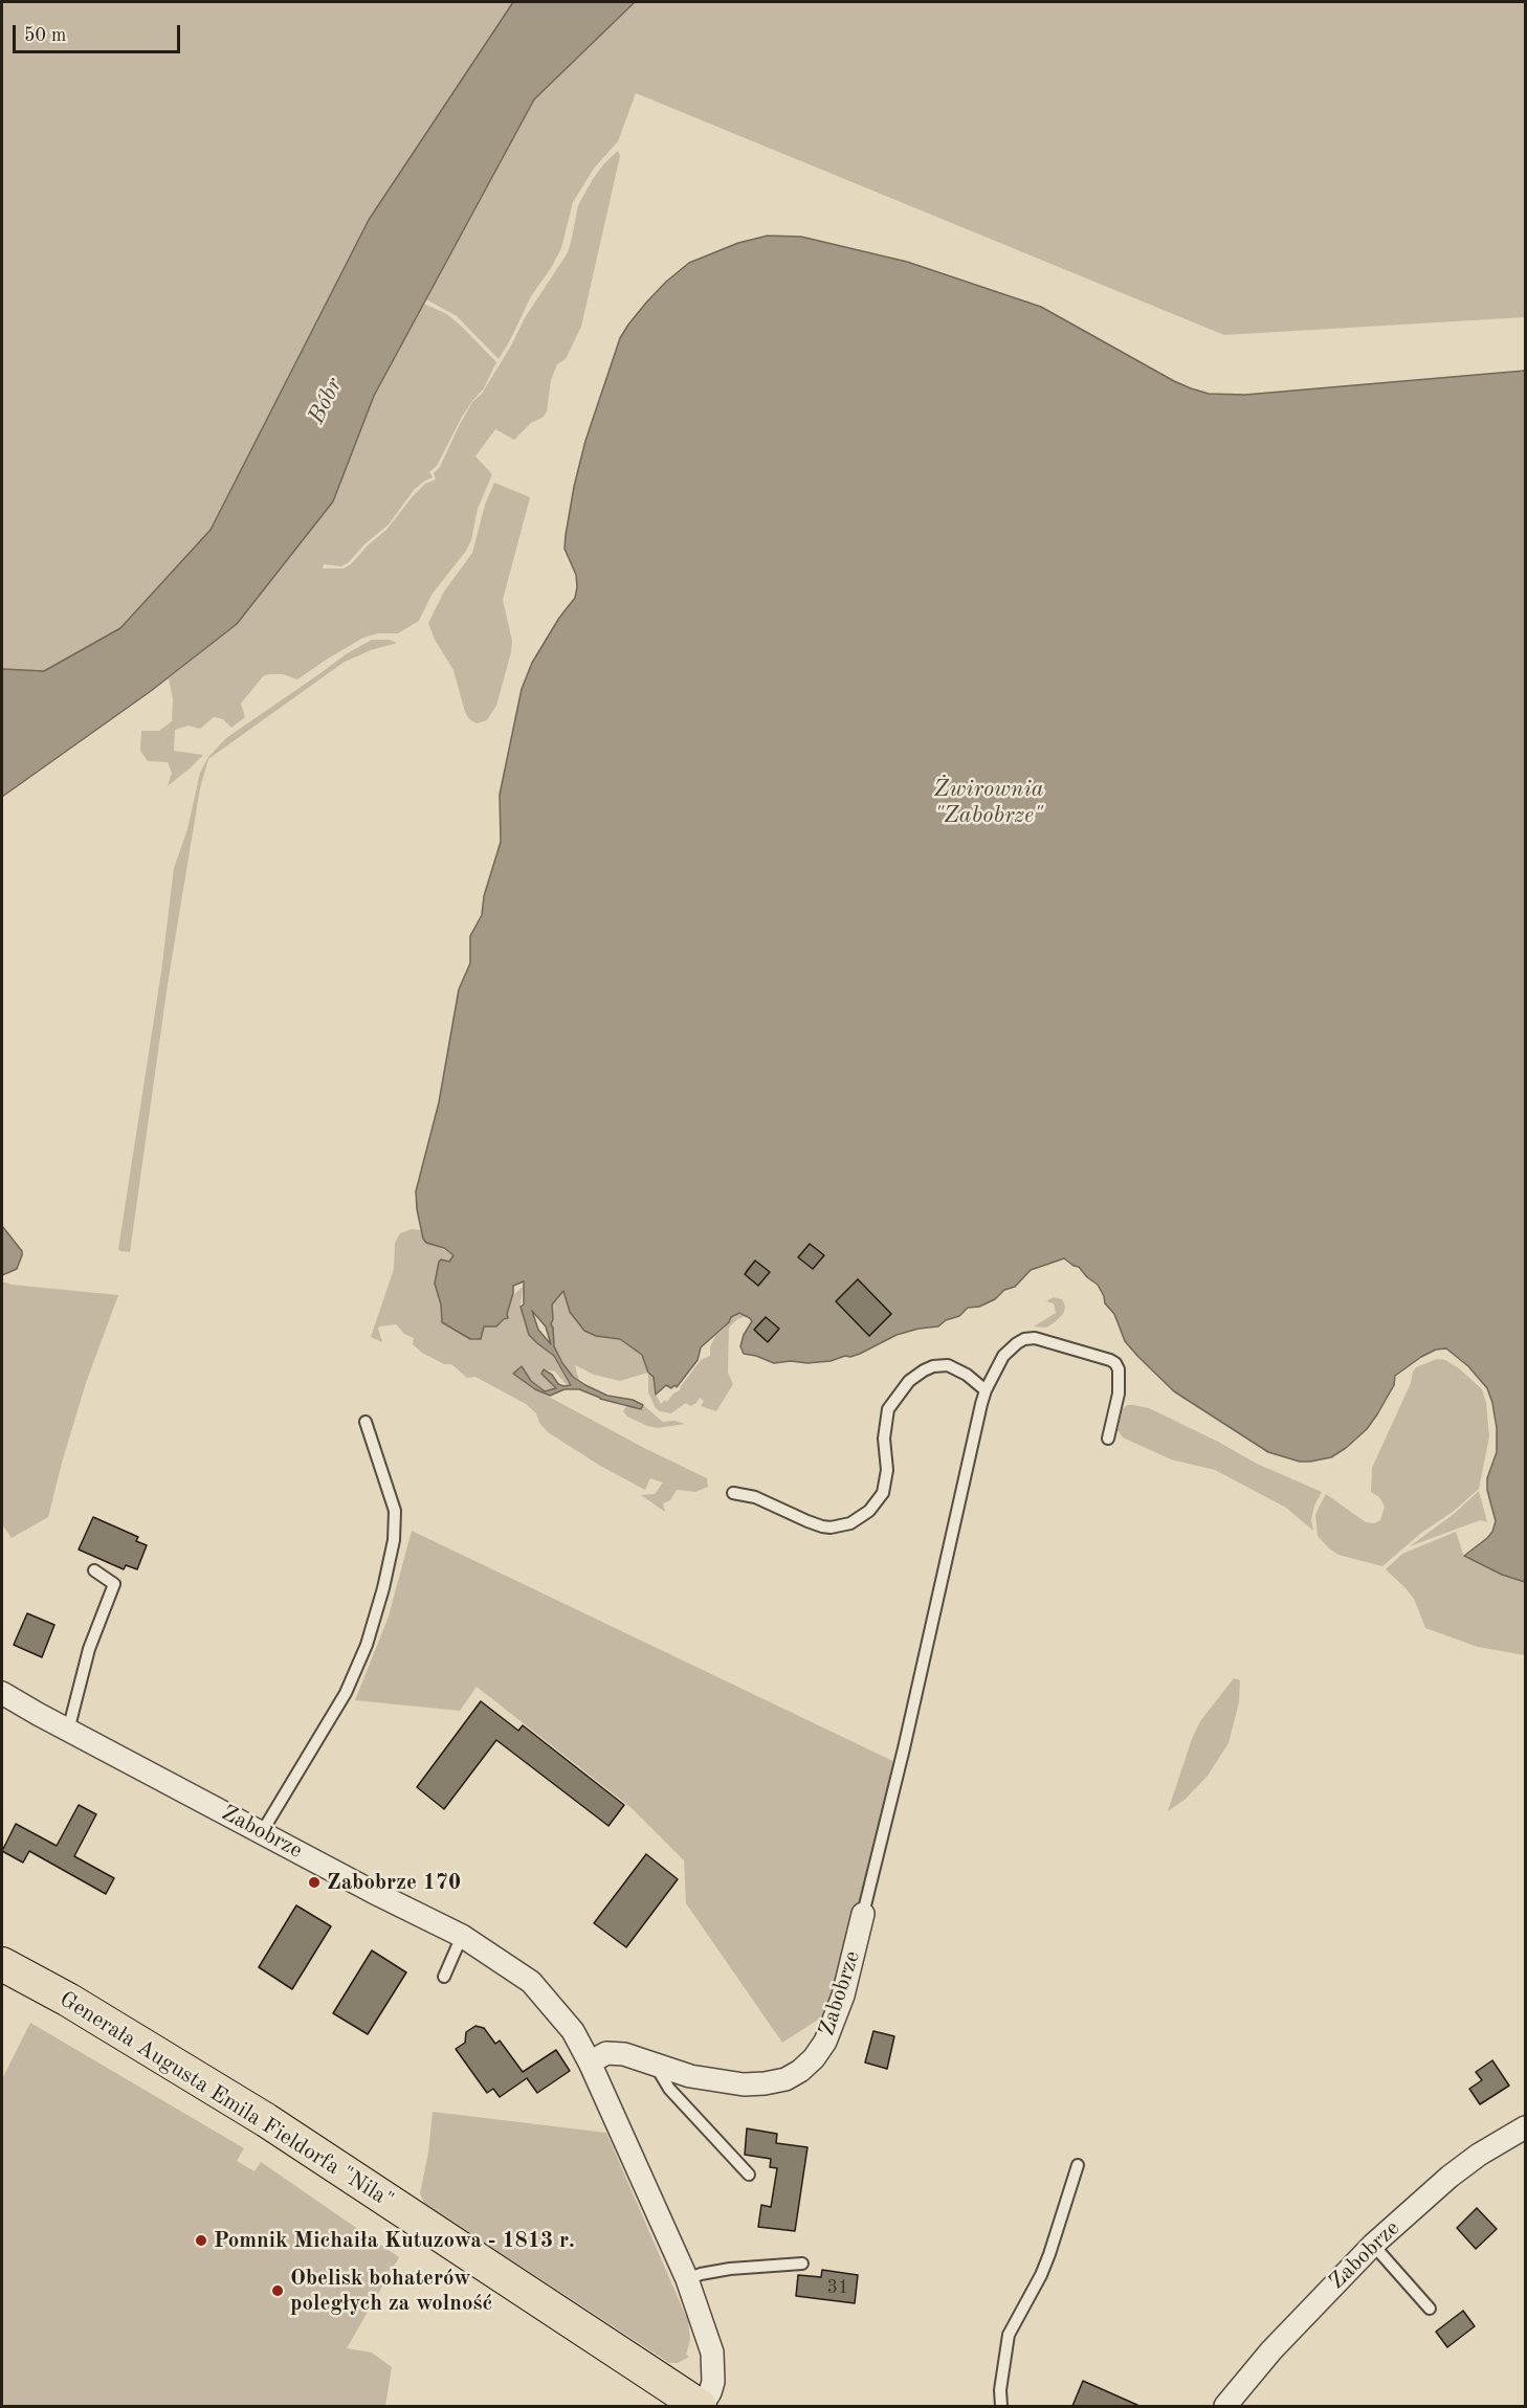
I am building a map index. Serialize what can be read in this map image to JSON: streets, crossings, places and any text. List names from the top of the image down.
{
  "streets": {
    "main road": ["Generała Augusta Emila Fieldorfa \"Nila\""],
    "street": ["Zabobrze"]
  },
  "crossings": [
    ["Zabobrze", "Generała Augusta Emila Fieldorfa \"Nila\""]
  ],
  "water": ["Bóbr", "Żwirownia \"Zabobrze\""],
  "places": ["Zabobrze 170", "Pomnik Michaiła Kutuzowa - 1813 r.", "Obelisk bohaterów poległych za wolność"],
  "house_numbers": ["31"],
  "scale_bar": "50 m"
}
